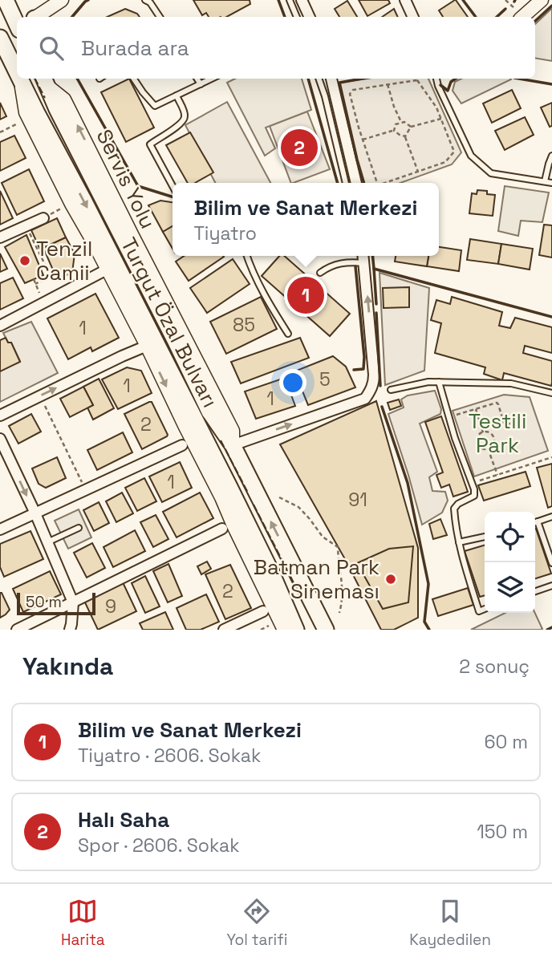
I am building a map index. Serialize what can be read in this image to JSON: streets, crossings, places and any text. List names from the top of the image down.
{
  "streets": {
    "main road": ["Turgut Özal Bulvarı"]
  },
  "parks": ["Testili Park"],
  "places": ["Tenzil Camii", "Batman Park Sineması"],
  "house_numbers": [
    "85",
    "1",
    "5",
    "1",
    "1",
    "2",
    "1",
    "91",
    "2",
    "9"
  ],
  "scale_bar": "50 m",
  "page": {
    "search": "Burada ara",
    "pins": ["2", "1"],
    "popup": ["Bilim ve Sanat Merkezi", "Tiyatro"],
    "scale": "50 m",
    "heading": ["Yakında", "2 sonuç"],
    "list": [
      {
        "mark": "1",
        "name": "Bilim ve Sanat Merkezi",
        "note": "Tiyatro · 2606. Sokak",
        "value": "60 m"
      },
      {
        "mark": "2",
        "name": "Halı Saha",
        "note": "Spor · 2606. Sokak",
        "value": "150 m"
      }
    ],
    "nav": ["Harita", "Yol tarifi", "Kaydedilen"]
  }
}
